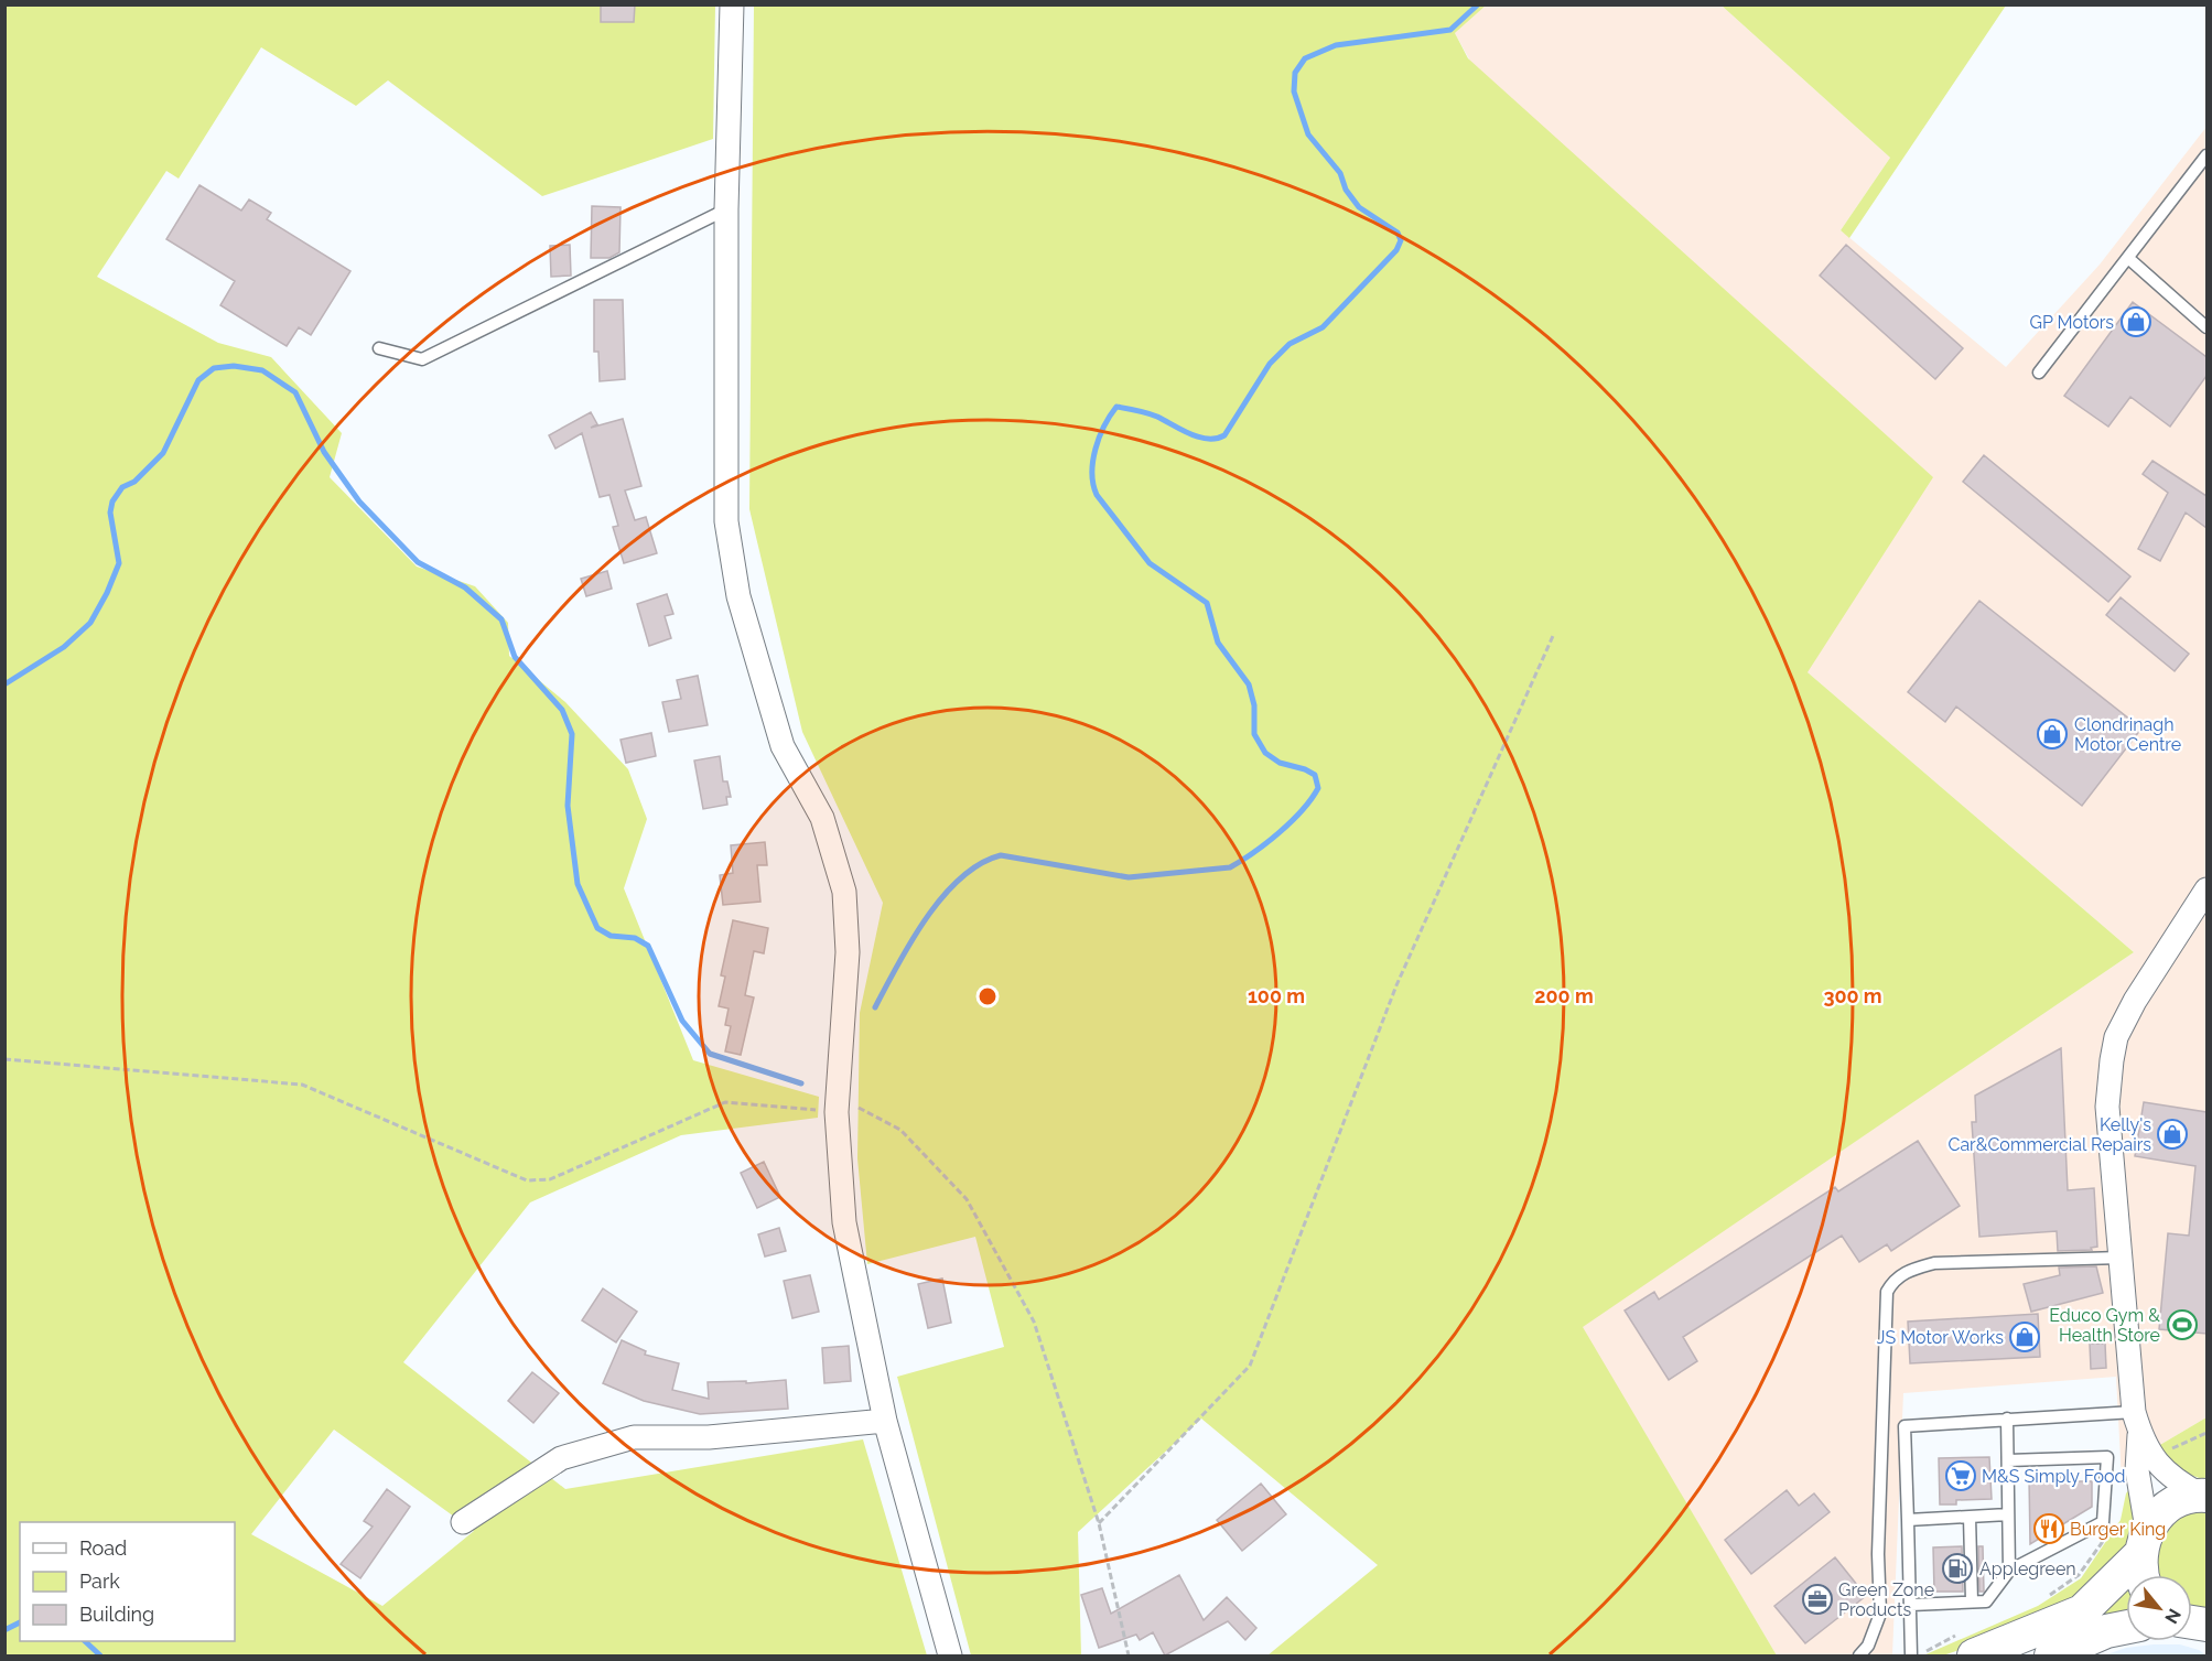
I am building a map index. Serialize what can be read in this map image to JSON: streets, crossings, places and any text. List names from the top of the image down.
{
  "places": {
    "shop": [
      "GP Motors",
      "Clondrinagh Motor Centre",
      "Kelly's Car&Commercial Repairs",
      "JS Motor Works"
    ],
    "sports": ["Educo Gym & Health Store"],
    "supermarket": ["M&S Simply Food"],
    "restaurant": ["Burger King"],
    "fuel station": ["Applegreen"],
    "office": ["Green Zone Products"]
  },
  "legend": ["Road", "Park", "Building"],
  "north": "bottom right",
  "rings": ["100 m", "200 m", "300 m"]
}
